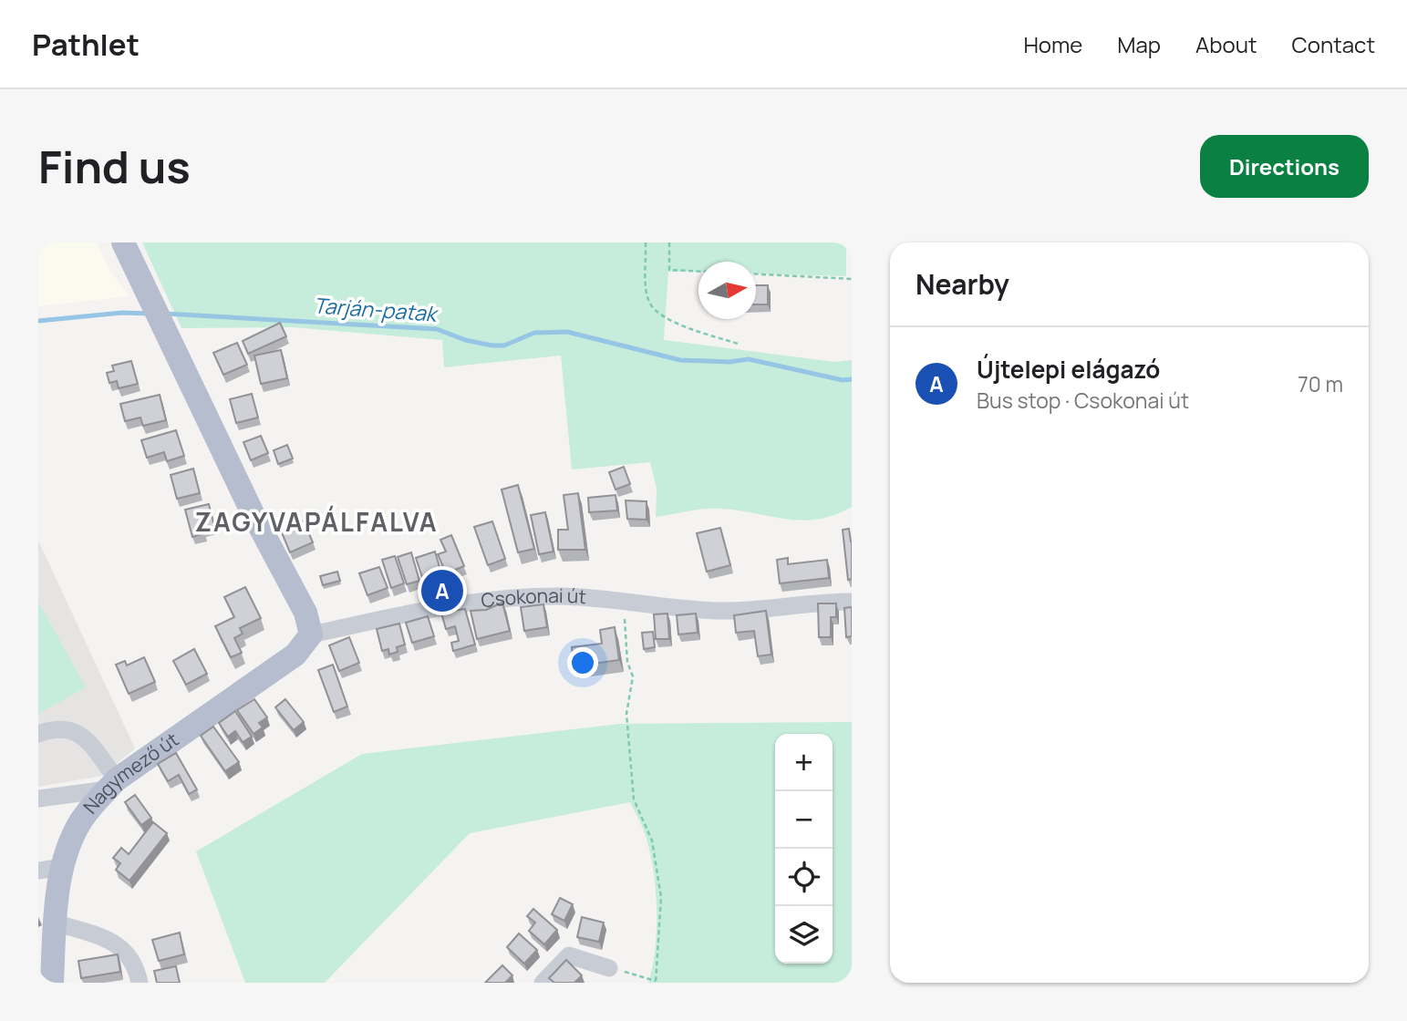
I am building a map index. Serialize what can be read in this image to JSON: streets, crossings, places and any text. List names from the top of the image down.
{
  "streets": {
    "main road": ["Nagymező út"],
    "street": ["Csokonai út"]
  },
  "crossings": [
    ["Csokonai út", "Nagymező út"]
  ],
  "districts": ["ZAGYVAPÁLFALVA"],
  "water": ["Tarján-patak"],
  "north": "right",
  "page": {
    "header": "Pathlet",
    "nav": [
      "Home",
      "Map",
      "About",
      "Contact"
    ],
    "buttons": "Directions",
    "title": "Find us",
    "heading": "Nearby",
    "list": [
      {
        "mark": "A",
        "name": "Újtelepi elágazó",
        "note": "Bus stop · Csokonai út",
        "value": "70 m"
      }
    ],
    "pins": "A",
    "map_buttons": ["+", "−"]
  }
}
